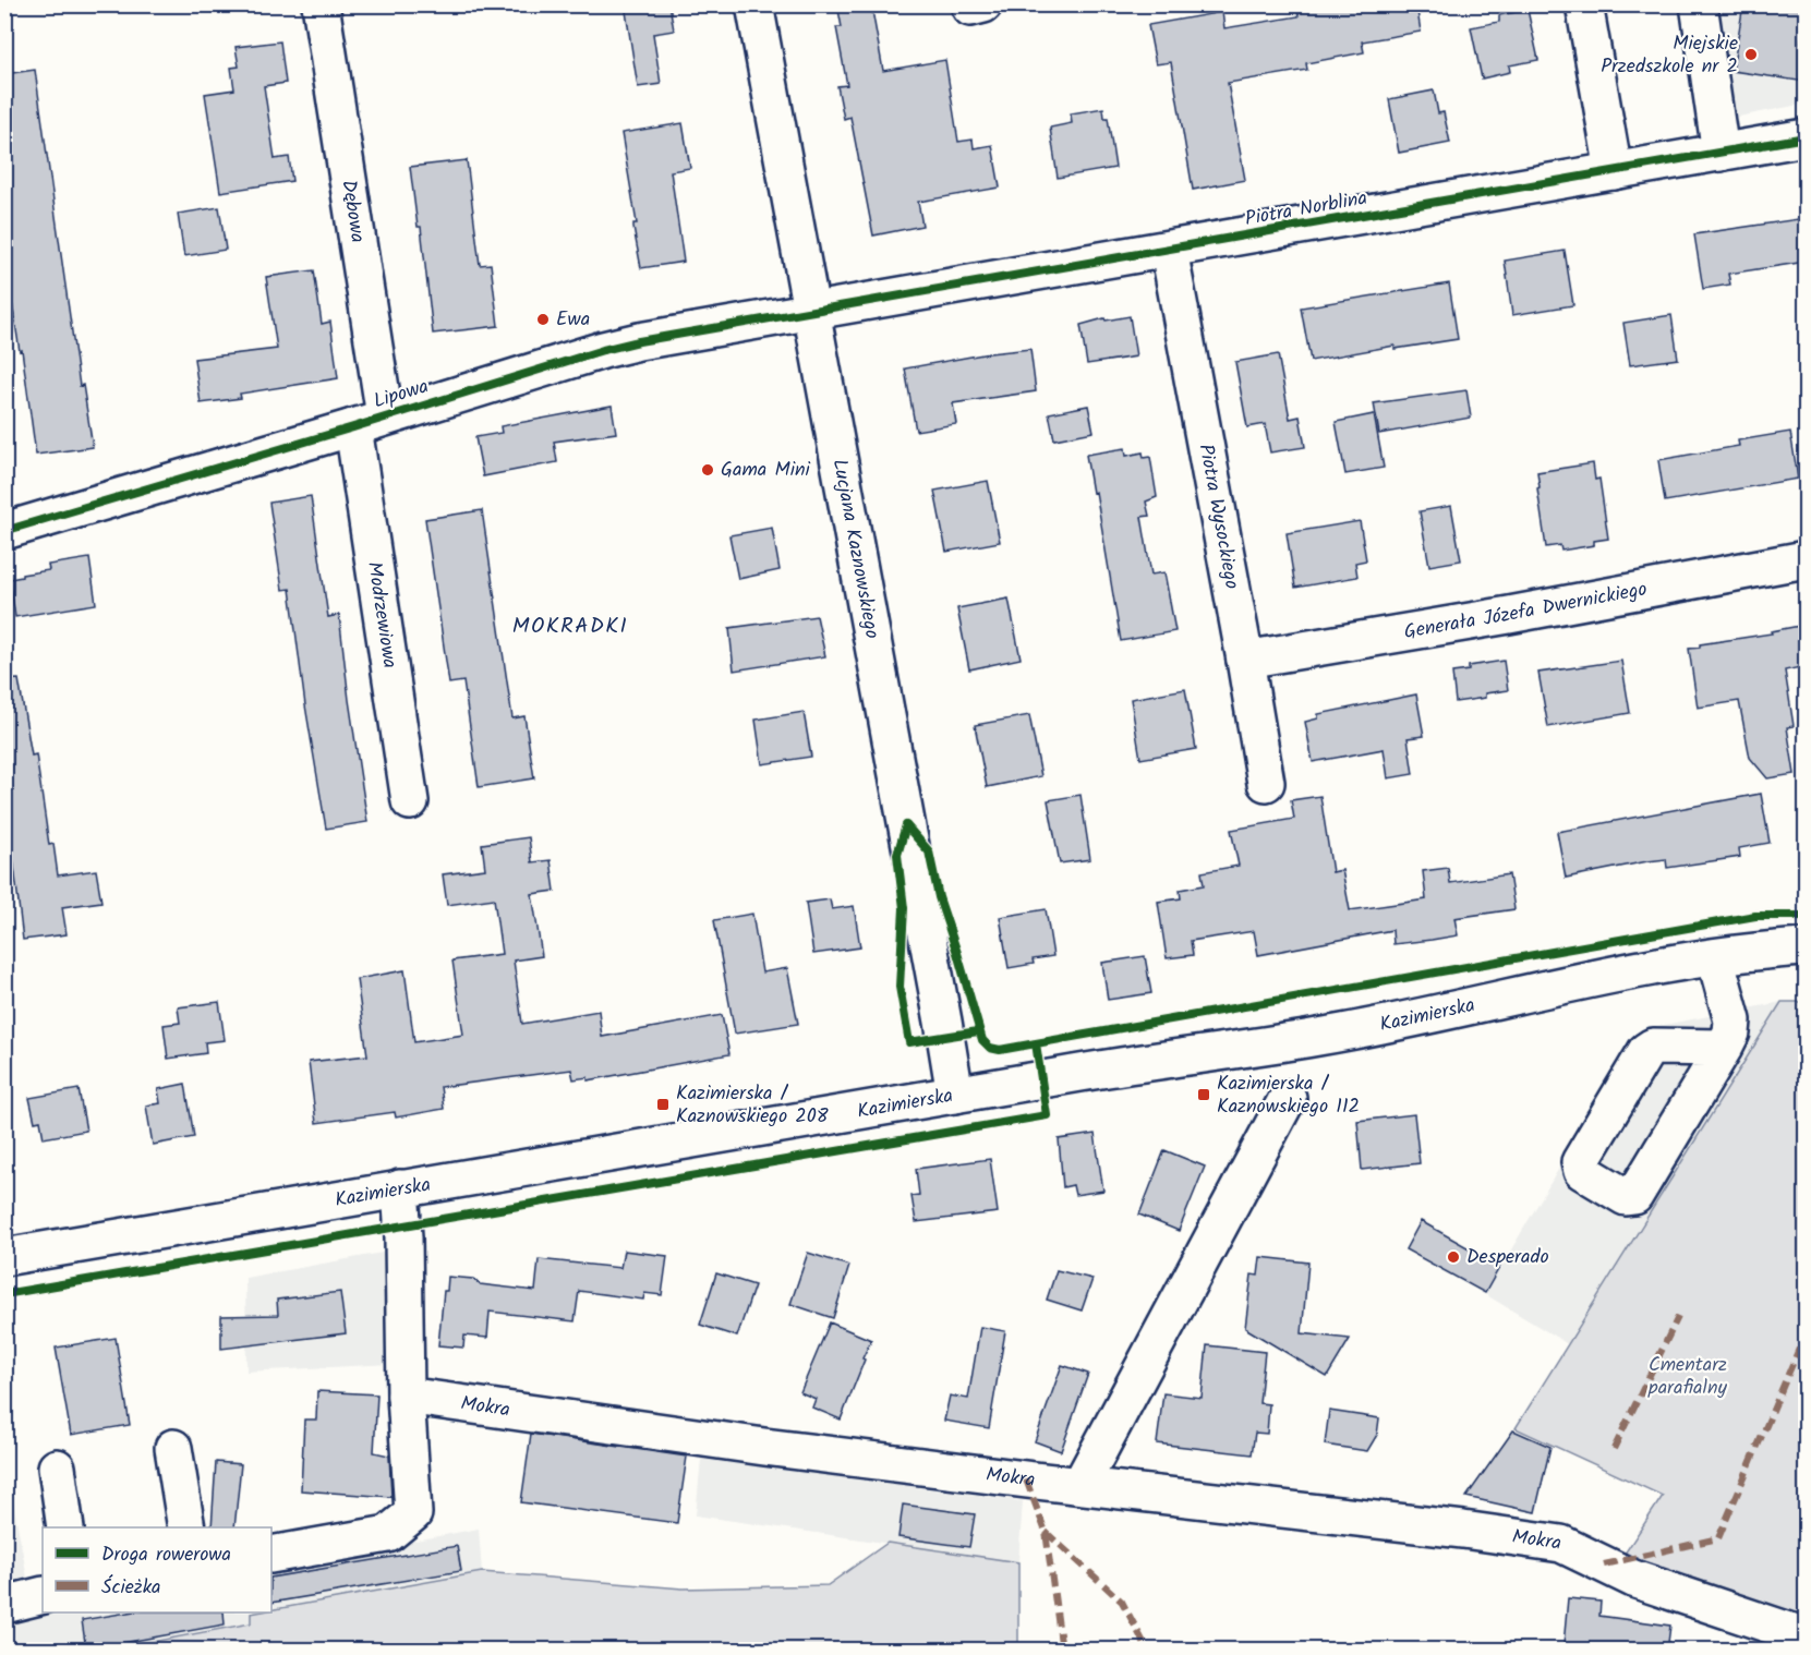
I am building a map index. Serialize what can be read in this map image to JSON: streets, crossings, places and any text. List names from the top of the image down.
{
  "streets": {
    "street": [
      "Piotra Norblina",
      "Dębowa",
      "Lipowa",
      "Piotra Wysockiego",
      "Lucjana Kaznowskiego",
      "Generała Józefa Dwernickiego",
      "Modrzewiowa",
      "Kazimierska",
      "Mokra"
    ]
  },
  "crossings": [
    ["Piotra Norblina", "Lipowa"],
    ["Piotra Norblina", "Piotra Wysockiego"],
    ["Piotra Norblina", "Lucjana Kaznowskiego"],
    ["Dębowa", "Lipowa"],
    ["Dębowa", "Modrzewiowa"],
    ["Lipowa", "Lucjana Kaznowskiego"],
    ["Lipowa", "Modrzewiowa"],
    ["Piotra Wysockiego", "Generała Józefa Dwernickiego"],
    ["Lucjana Kaznowskiego", "Kazimierska"]
  ],
  "districts": ["MOKRADKI"],
  "parks": ["Cmentarz parafialny"],
  "places": {
    "other": [
      "Miejskie Przedszkole nr 2",
      "Ewa",
      "Gama Mini",
      "Desperado"
    ],
    "transit": ["Kazimierska / Kaznowskiego 112", "Kazimierska / Kaznowskiego 208"]
  },
  "legend": ["Droga rowerowa", "Ścieżka"]
}
